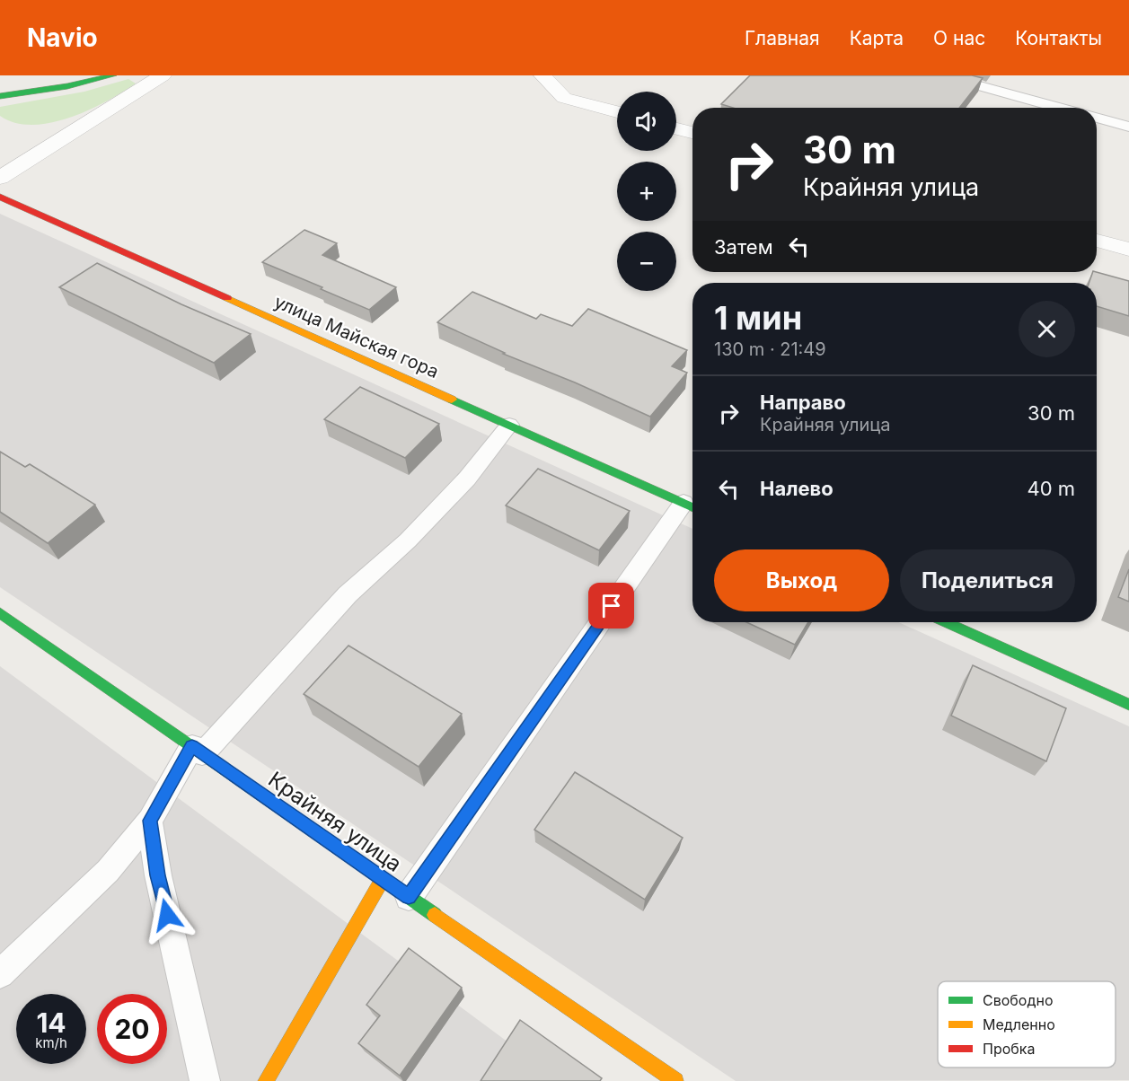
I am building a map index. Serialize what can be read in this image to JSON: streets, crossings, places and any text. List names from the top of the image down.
{
  "streets": {
    "street": ["улица Майская гора", "Крайняя улица"]
  },
  "legend": ["Свободно", "Медленно", "Пробка"],
  "page": {
    "header": "Navio",
    "nav": [
      "Главная",
      "Карта",
      "О нас",
      "Контакты"
    ],
    "map_buttons": ["+", "−"],
    "turn": ["30 m", "Крайняя улица"],
    "then": "Затем",
    "heading": ["1 мин", "130 m · 21:49"],
    "list": [
      {
        "name": "Направо",
        "note": "Крайняя улица",
        "value": "30 m"
      },
      {
        "name": "Налево",
        "value": "40 m"
      }
    ],
    "buttons": ["Выход", "Поделиться"],
    "speed": "14 km/h",
    "limit": "20"
  }
}
